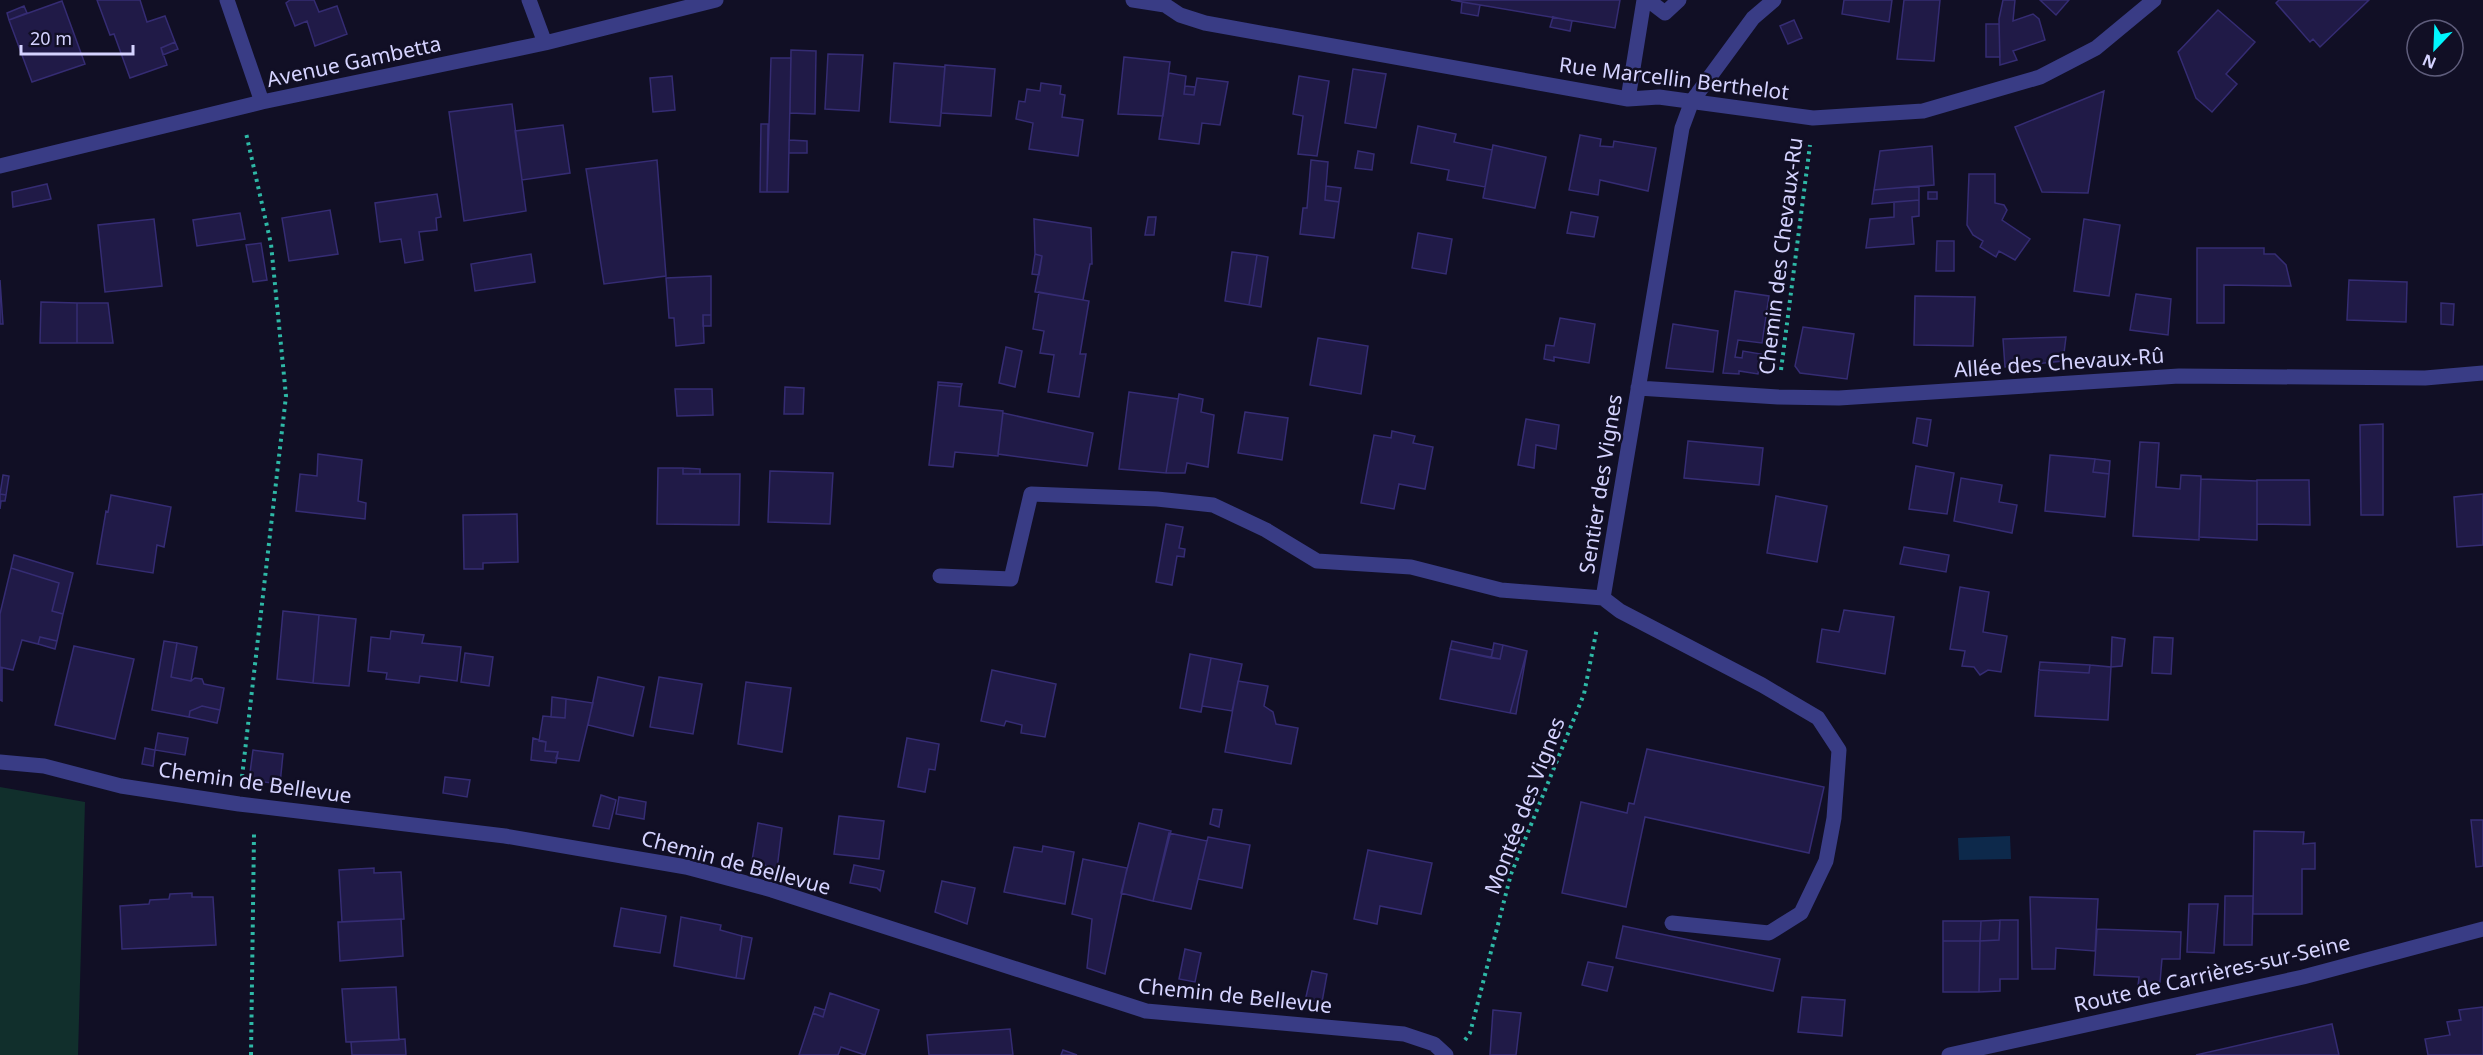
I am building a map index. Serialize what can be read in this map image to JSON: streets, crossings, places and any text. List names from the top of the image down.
{
  "streets": {
    "street": [
      "Avenue Gambetta",
      "Rue Marcellin Berthelot",
      "Allée des Chevaux-Rû",
      "Sentier des Vignes",
      "Chemin de Bellevue",
      "Route de Carrières-sur-Seine"
    ],
    "path": ["Chemin des Chevaux-Ru", "Montée des Vignes"]
  },
  "crossings": [
    ["Rue Marcellin Berthelot", "Chemin des Chevaux-Ru"],
    ["Rue Marcellin Berthelot", "Sentier des Vignes"],
    ["Chemin des Chevaux-Ru", "Allée des Chevaux-Rû"],
    ["Allée des Chevaux-Rû", "Sentier des Vignes"],
    ["Sentier des Vignes", "Montée des Vignes"]
  ],
  "scale_bar": "20 m",
  "north": "bottom left"
}
